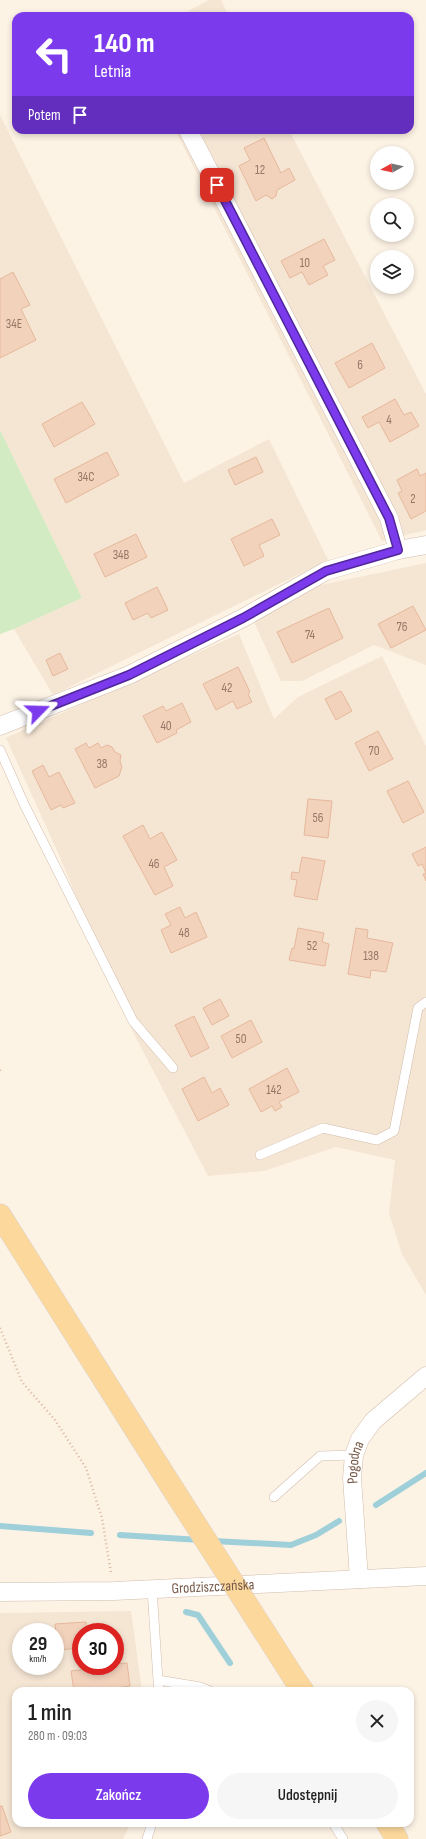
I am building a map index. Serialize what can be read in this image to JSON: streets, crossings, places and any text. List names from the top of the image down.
{
  "streets": {
    "street": ["Pogodna", "Grodziszczańska"]
  },
  "crossings": [
    ["Pogodna", "Grodziszczańska"]
  ],
  "house_numbers": [
    "12",
    "10",
    "34E",
    "6",
    "4",
    "34C",
    "2",
    "34B",
    "76",
    "74",
    "42",
    "40",
    "70",
    "38",
    "56",
    "46",
    "48",
    "52",
    "138",
    "50",
    "142"
  ],
  "north": "left",
  "page": {
    "turn": ["140 m", "Letnia"],
    "then": "Potem",
    "speed": "29 km/h",
    "limit": "30",
    "heading": ["1 min", "280 m · 09:03"],
    "buttons": ["Zakończ", "Udostępnij"]
  }
}
